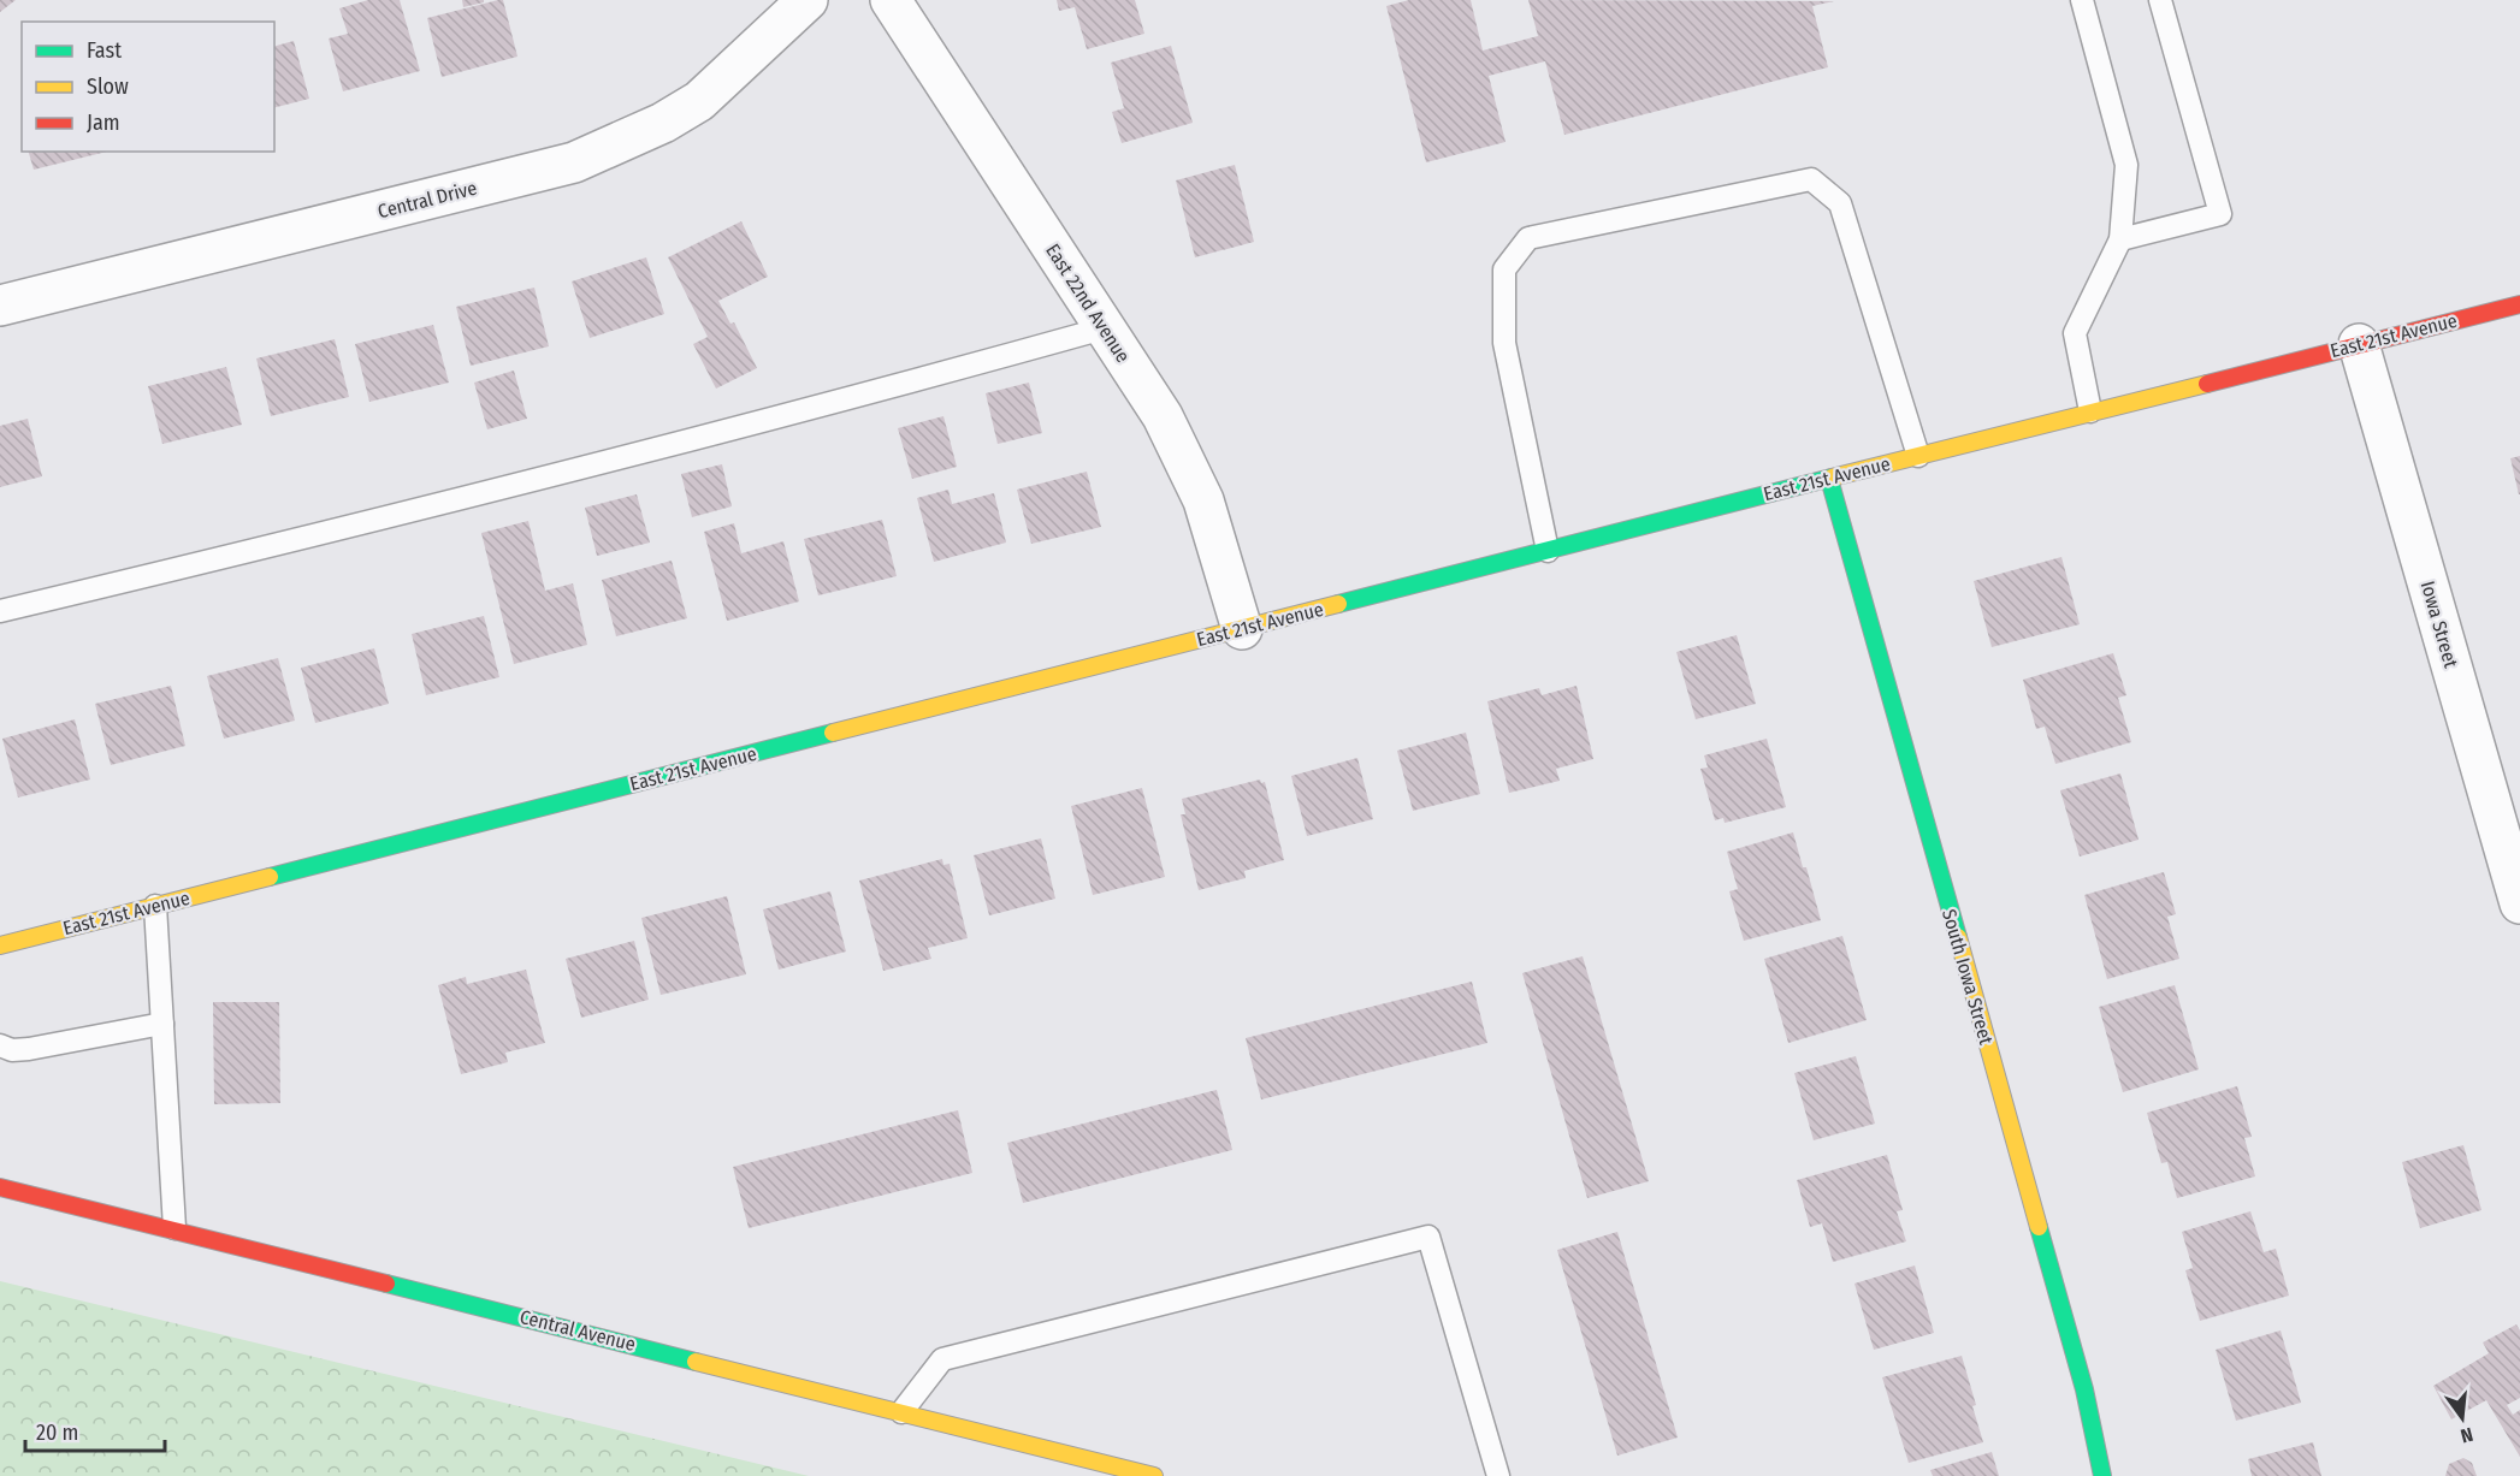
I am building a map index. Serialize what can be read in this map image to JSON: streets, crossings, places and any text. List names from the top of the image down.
{
  "streets": {
    "street": [
      "Central Drive",
      "East 22nd Avenue",
      "East 21st Avenue",
      "Iowa Street",
      "South Iowa Street",
      "Central Avenue"
    ]
  },
  "crossings": [
    ["East 22nd Avenue", "East 21st Avenue"],
    ["East 21st Avenue", "Iowa Street"],
    ["East 21st Avenue", "South Iowa Street"]
  ],
  "legend": ["Fast", "Slow", "Jam"],
  "scale_bar": "20 m",
  "north": "bottom"
}
